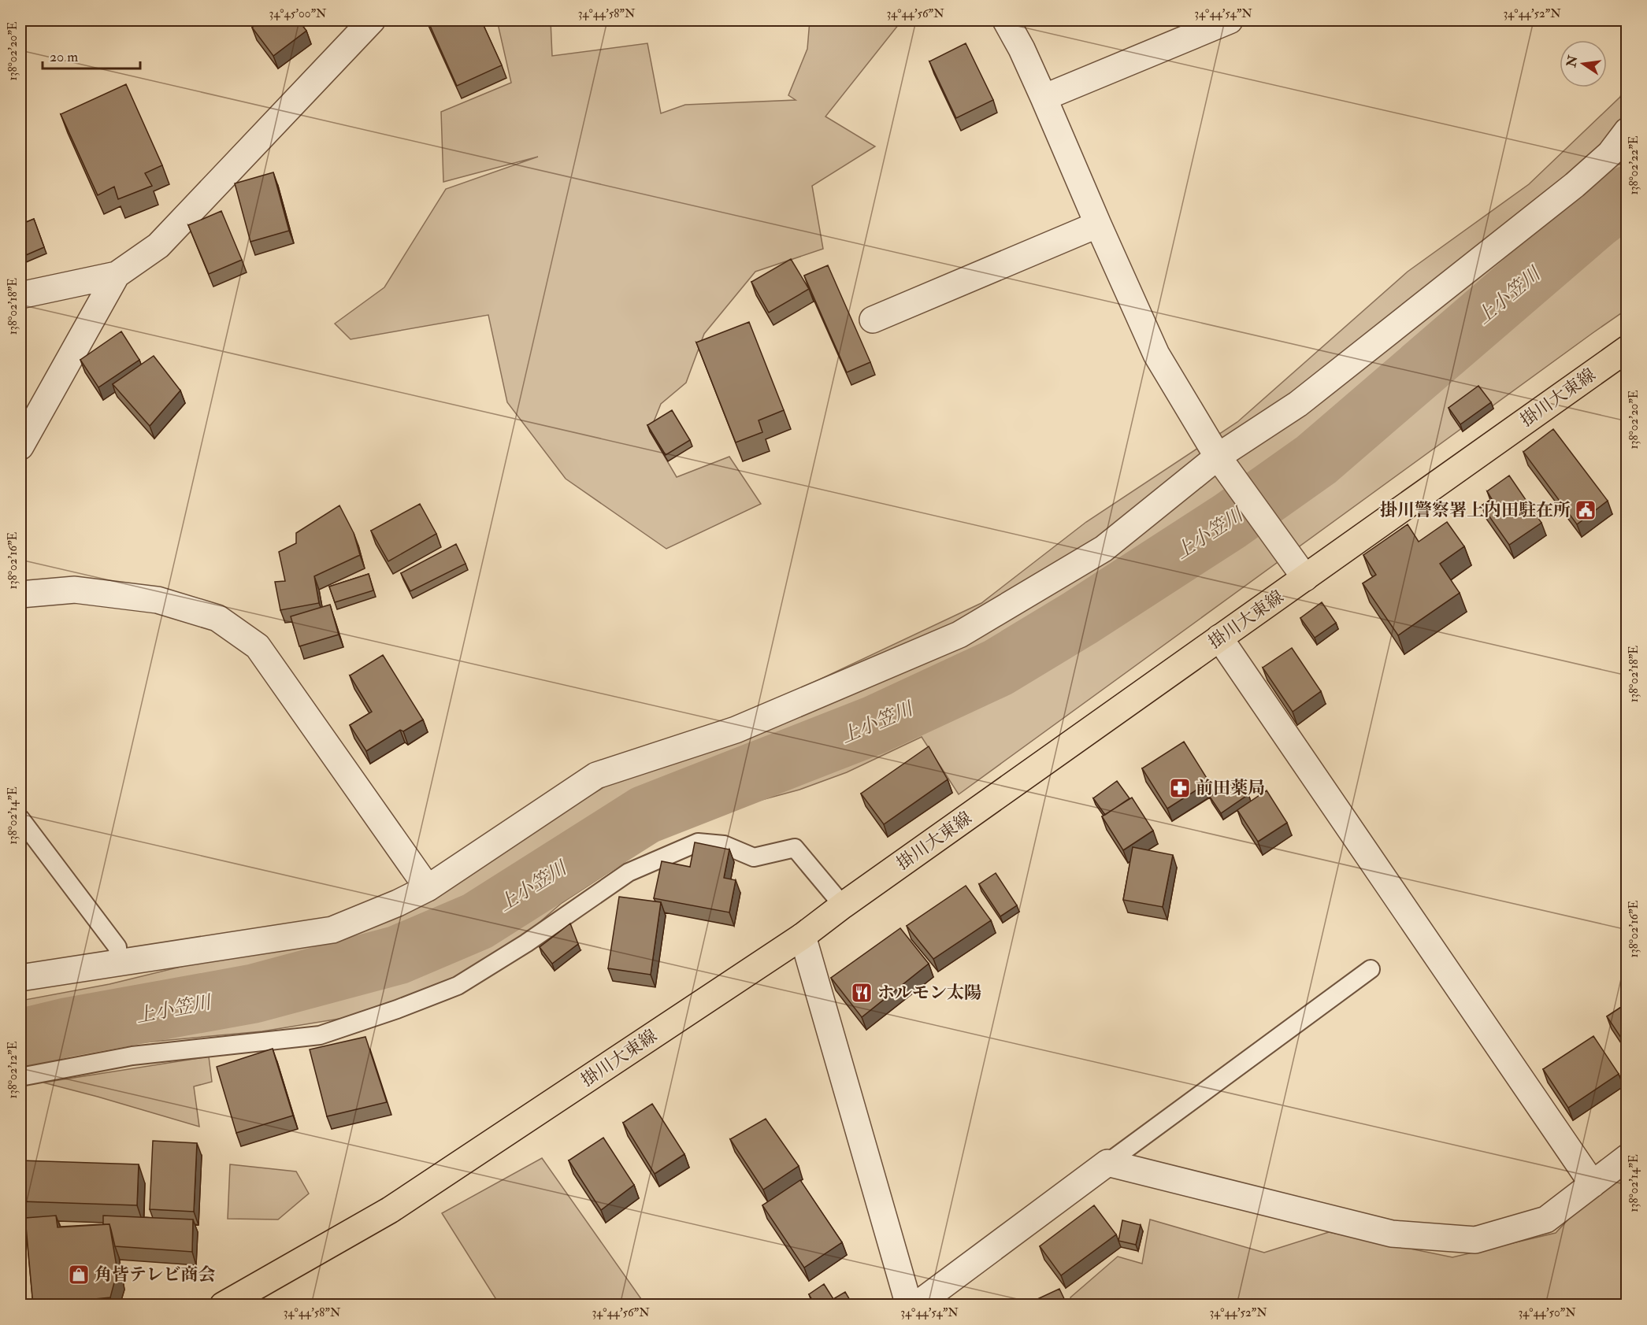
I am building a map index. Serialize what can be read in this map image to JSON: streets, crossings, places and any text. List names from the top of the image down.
{
  "streets": {
    "main road": ["掛川大東線"]
  },
  "water": ["上小笠川"],
  "places": {
    "public building": ["掛川警察署上内田駐在所"],
    "pharmacy": ["前田薬局"],
    "restaurant": ["ホルモン太陽"],
    "shop": ["角皆テレビ商会"]
  },
  "scale_bar": "20 m",
  "north": "left",
  "coordinates": [
    "34°45'00\"N",
    "34°44'58\"N",
    "34°44'56\"N",
    "34°44'54\"N",
    "34°44'52\"N",
    "138°02'20\"E",
    "138°02'22\"E",
    "138°02'18\"E",
    "138°02'16\"E",
    "138°02'14\"E",
    "138°02'12\"E",
    "34°44'50\"N"
  ]
}
